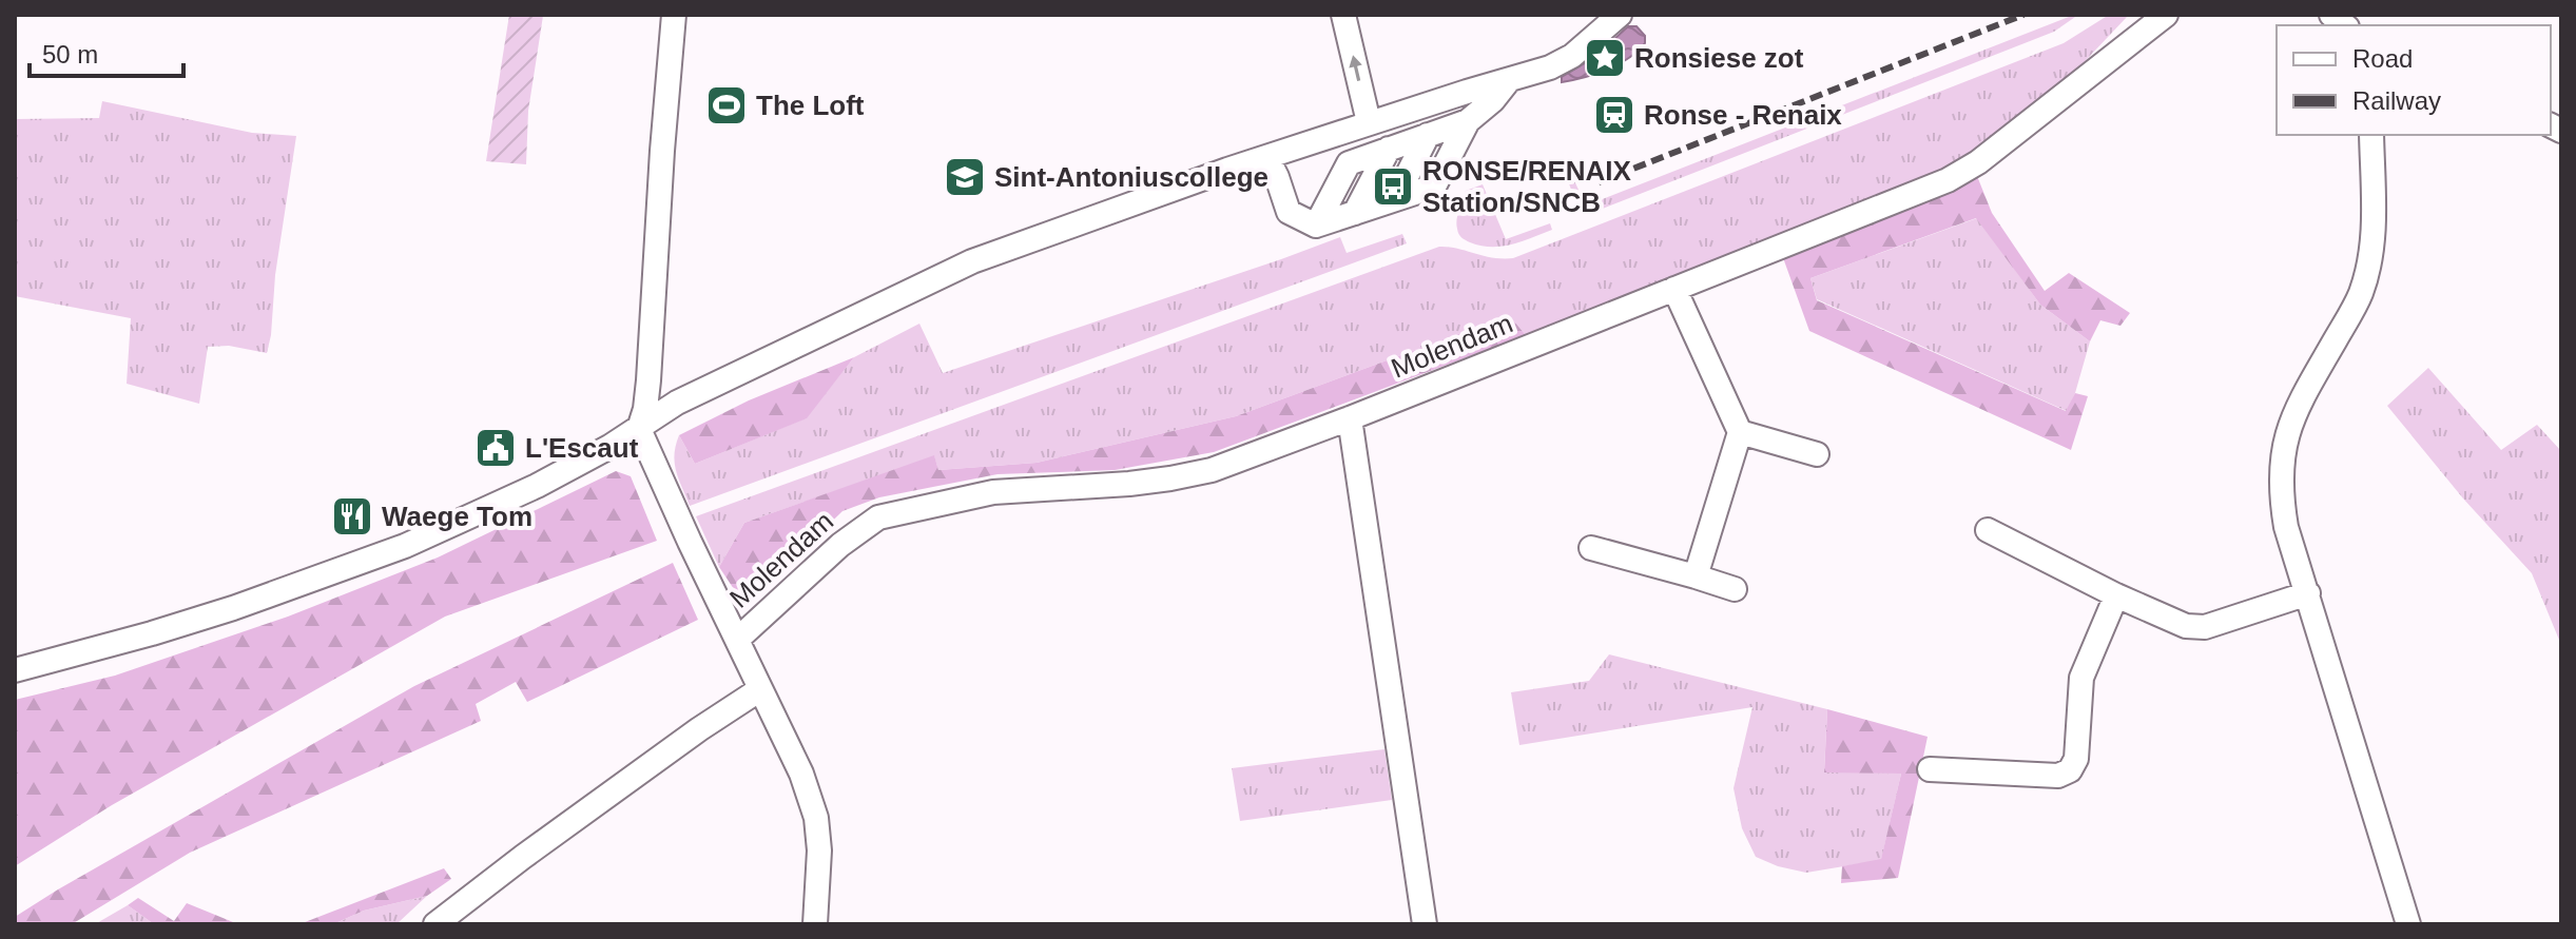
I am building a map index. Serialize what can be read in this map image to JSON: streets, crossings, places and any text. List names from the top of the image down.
{
  "streets": {
    "street": ["Molendam"]
  },
  "places": {
    "place": ["Ronsiese zot"],
    "sports": ["The Loft"],
    "station": ["Ronse - Renaix"],
    "school or university": ["Sint-Antoniuscollege"],
    "bus stop": ["RONSE/RENAIX Station/SNCB"],
    "public building": ["L'Escaut"],
    "restaurant": ["Waege Tom"]
  },
  "legend": ["Road", "Railway"],
  "scale_bar": "50 m"
}
